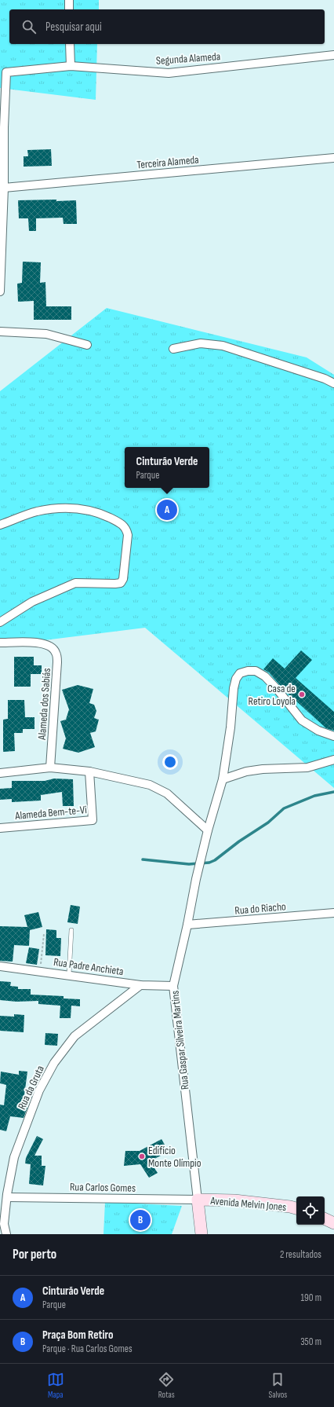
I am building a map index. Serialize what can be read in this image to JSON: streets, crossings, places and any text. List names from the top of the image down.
{
  "streets": {
    "main road": ["Rua Gaspar Silveira Martins", "Avenida Melvin Jones"],
    "street": [
      "Segunda Alameda",
      "Terceira Alameda",
      "Alameda dos Sabiás",
      "Alameda Bem-te-Vi",
      "Rua do Riacho",
      "Rua Padre Anchieta",
      "Rua da Gruta",
      "Rua Carlos Gomes"
    ]
  },
  "crossings": [
    ["Rua do Riacho", "Rua Gaspar Silveira Martins"],
    ["Rua Padre Anchieta", "Rua Gaspar Silveira Martins"],
    ["Rua Padre Anchieta", "Rua da Gruta"],
    ["Rua Gaspar Silveira Martins", "Rua Carlos Gomes"],
    ["Rua Gaspar Silveira Martins", "Avenida Melvin Jones"],
    ["Rua da Gruta", "Rua Carlos Gomes"],
    ["Rua Carlos Gomes", "Avenida Melvin Jones"]
  ],
  "places": ["Casa de Retiro Loyola", "Edifício Monte Olímpio"],
  "page": {
    "search": "Pesquisar aqui",
    "popup": ["Cinturão Verde", "Parque"],
    "pins": ["A", "B"],
    "heading": ["Por perto", "2 resultados"],
    "list": [
      {
        "mark": "A",
        "name": "Cinturão Verde",
        "note": "Parque",
        "value": "190 m"
      },
      {
        "mark": "B",
        "name": "Praça Bom Retiro",
        "note": "Parque · Rua Carlos Gomes",
        "value": "350 m"
      }
    ],
    "nav": ["Mapa", "Rotas", "Salvos"]
  }
}
